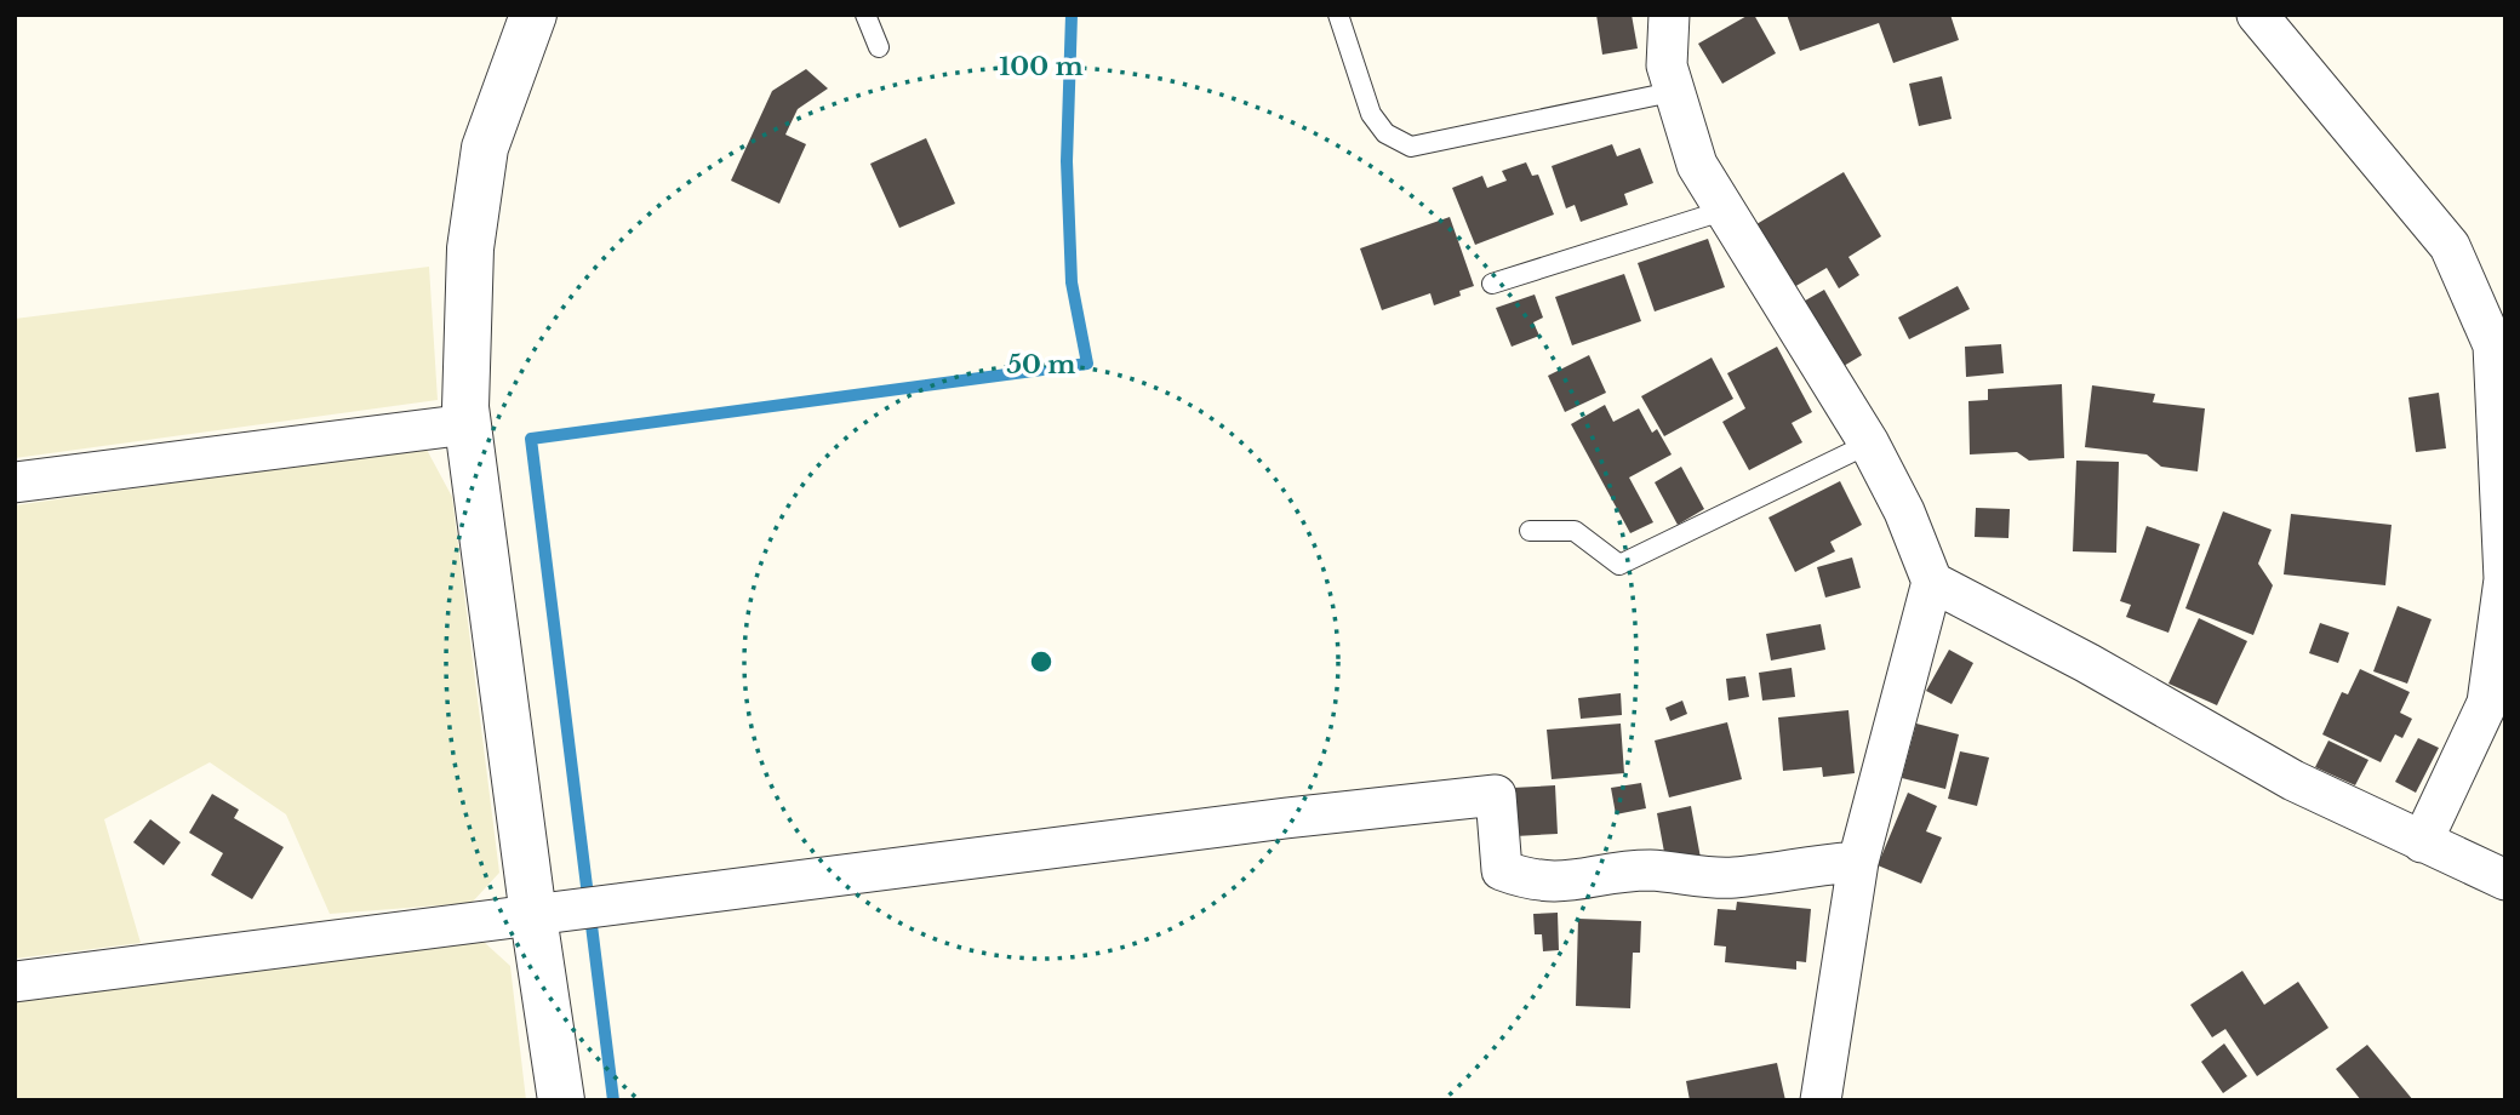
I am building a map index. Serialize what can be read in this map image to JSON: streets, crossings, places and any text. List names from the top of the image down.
{
  "rings": ["100 m", "50 m"]
}
